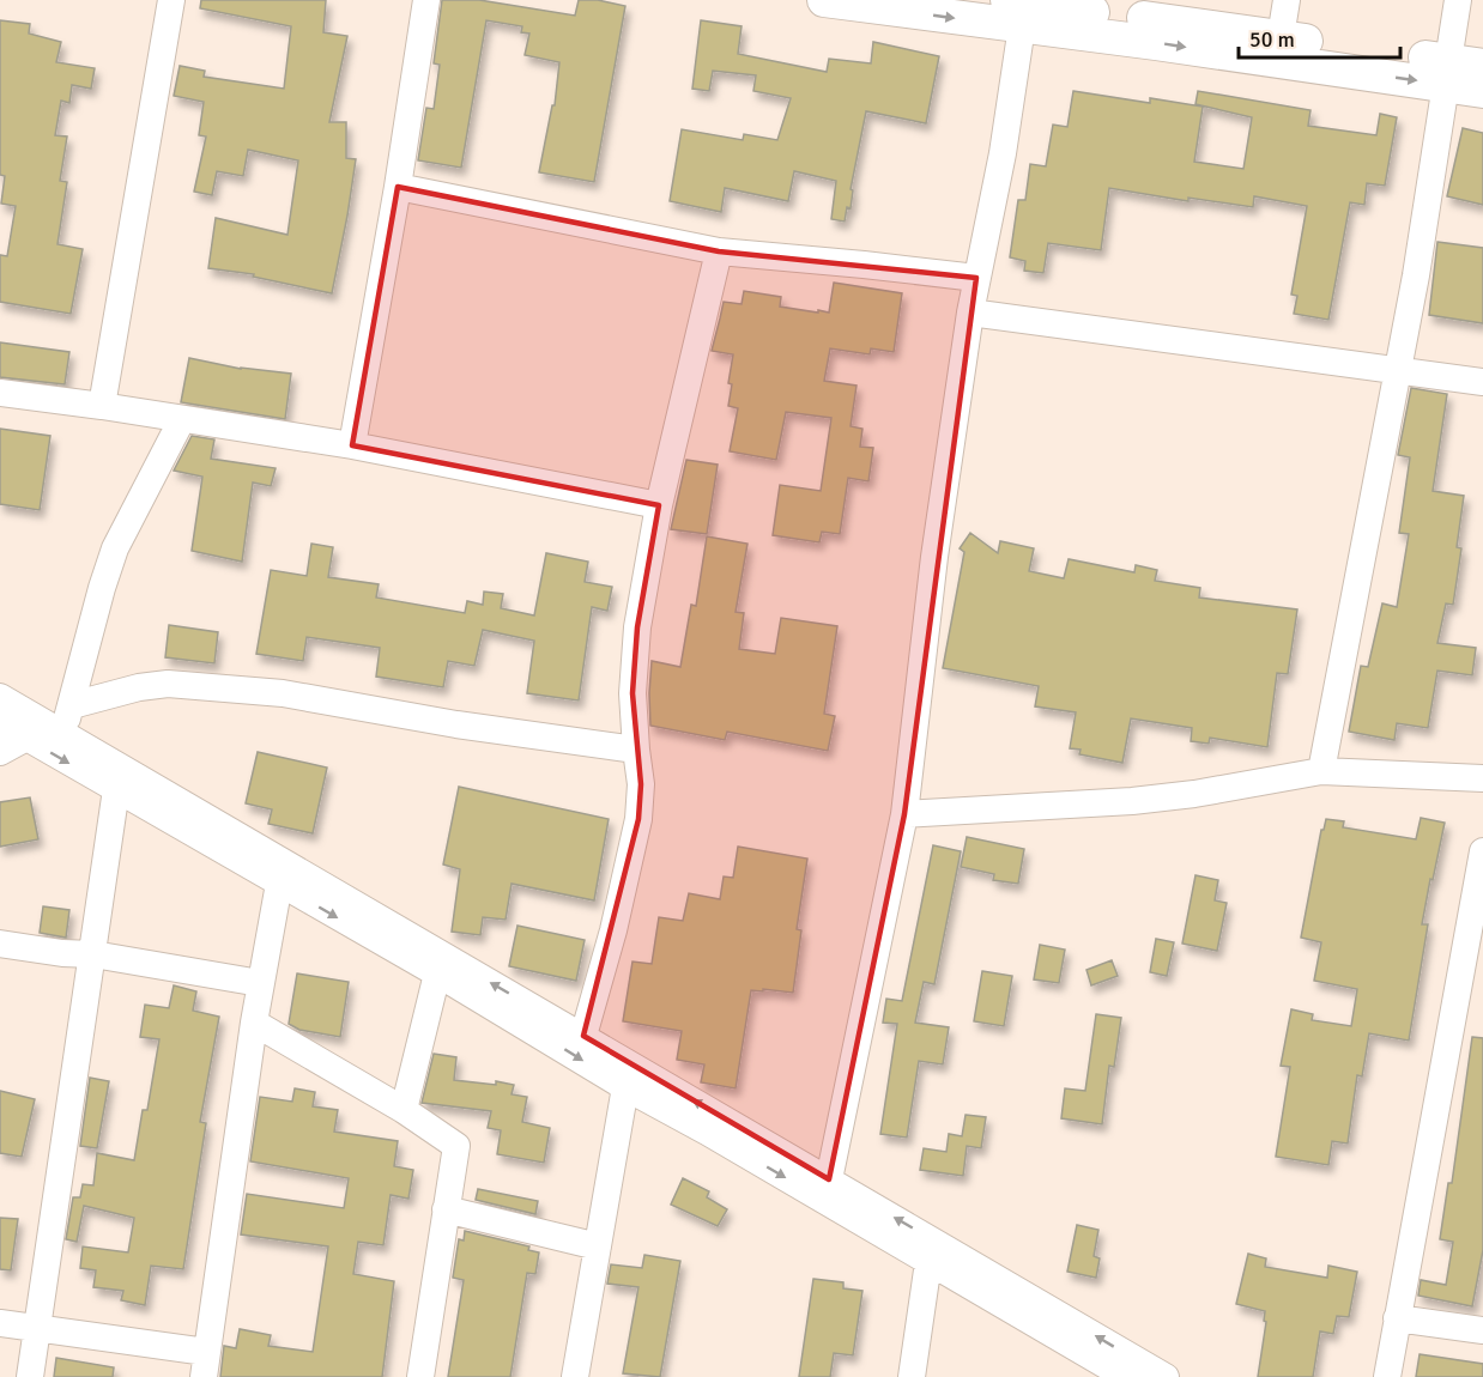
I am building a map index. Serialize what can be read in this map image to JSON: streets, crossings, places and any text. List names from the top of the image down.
{
  "scale_bar": "50 m"
}
